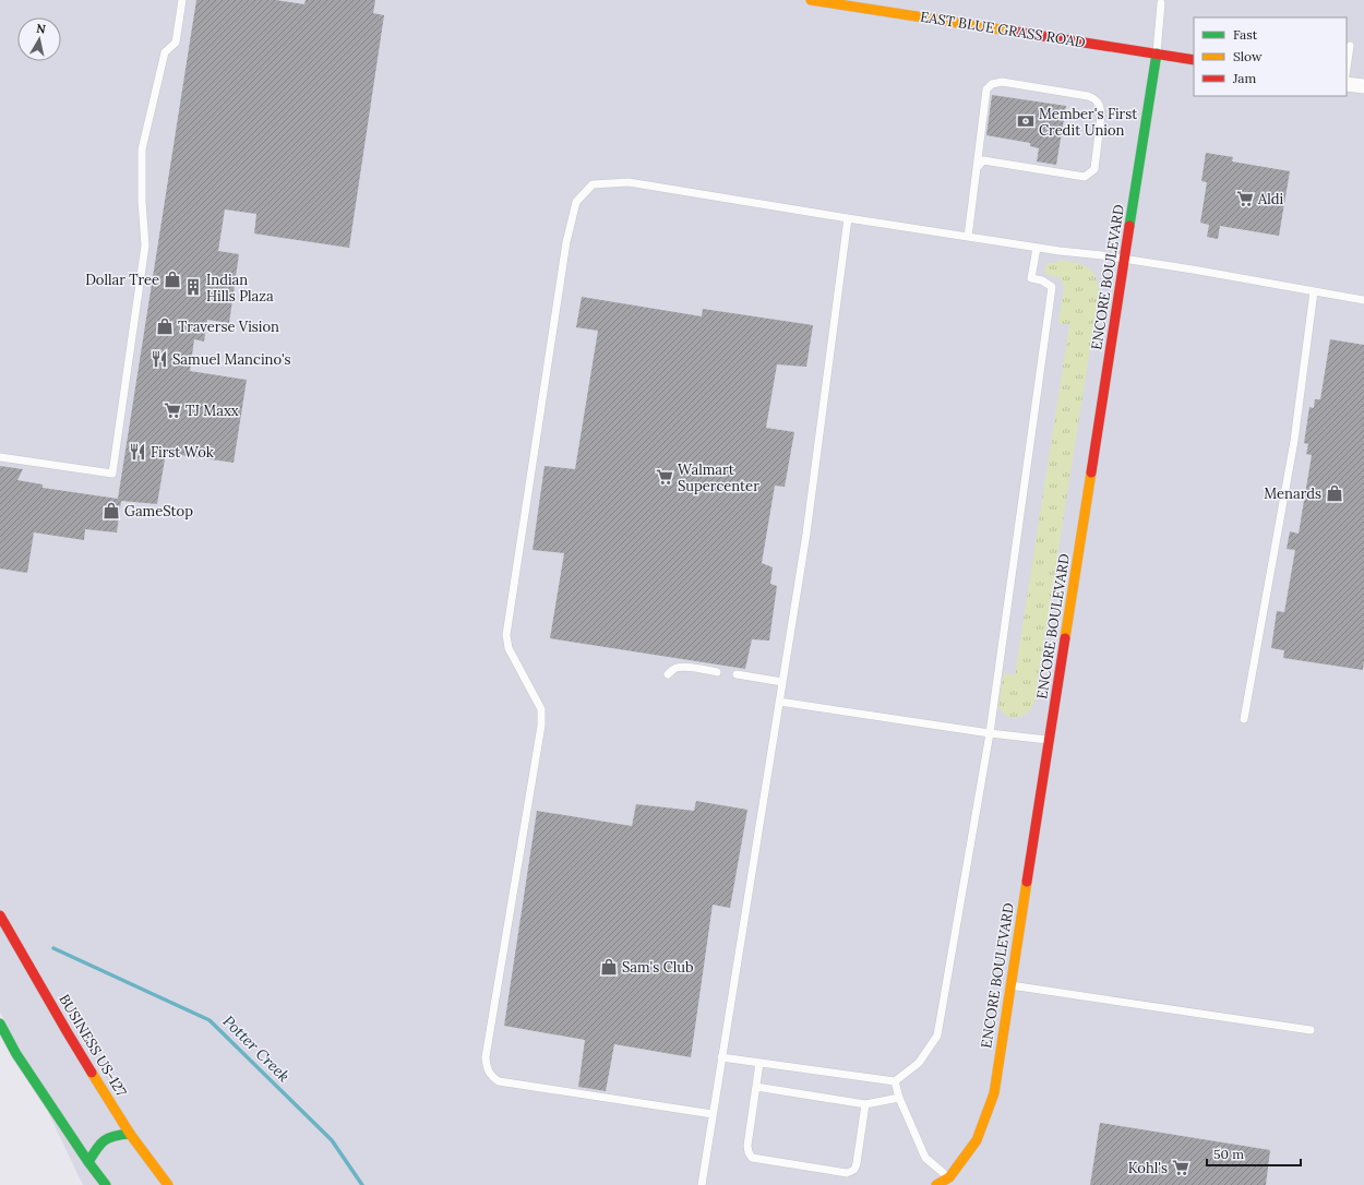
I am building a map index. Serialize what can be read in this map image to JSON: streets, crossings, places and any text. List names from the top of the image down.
{
  "streets": {
    "street": ["EAST BLUE GRASS ROAD", "ENCORE BOULEVARD", "BUSINESS US-127"]
  },
  "crossings": [
    ["EAST BLUE GRASS ROAD", "ENCORE BOULEVARD"]
  ],
  "water": ["Potter Creek"],
  "places": {
    "bank": ["Member's First Credit Union"],
    "supermarket": [
      "Aldi",
      "TJ Maxx",
      "Walmart Supercenter",
      "Kohl's"
    ],
    "shop": [
      "Dollar Tree",
      "Traverse Vision",
      "Menards",
      "GameStop",
      "Sam's Club"
    ],
    "building": ["Indian Hills Plaza"],
    "restaurant": ["Samuel Mancino's", "First Wok"]
  },
  "legend": ["Fast", "Slow", "Jam"],
  "scale_bar": "50 m",
  "north": "top"
}
